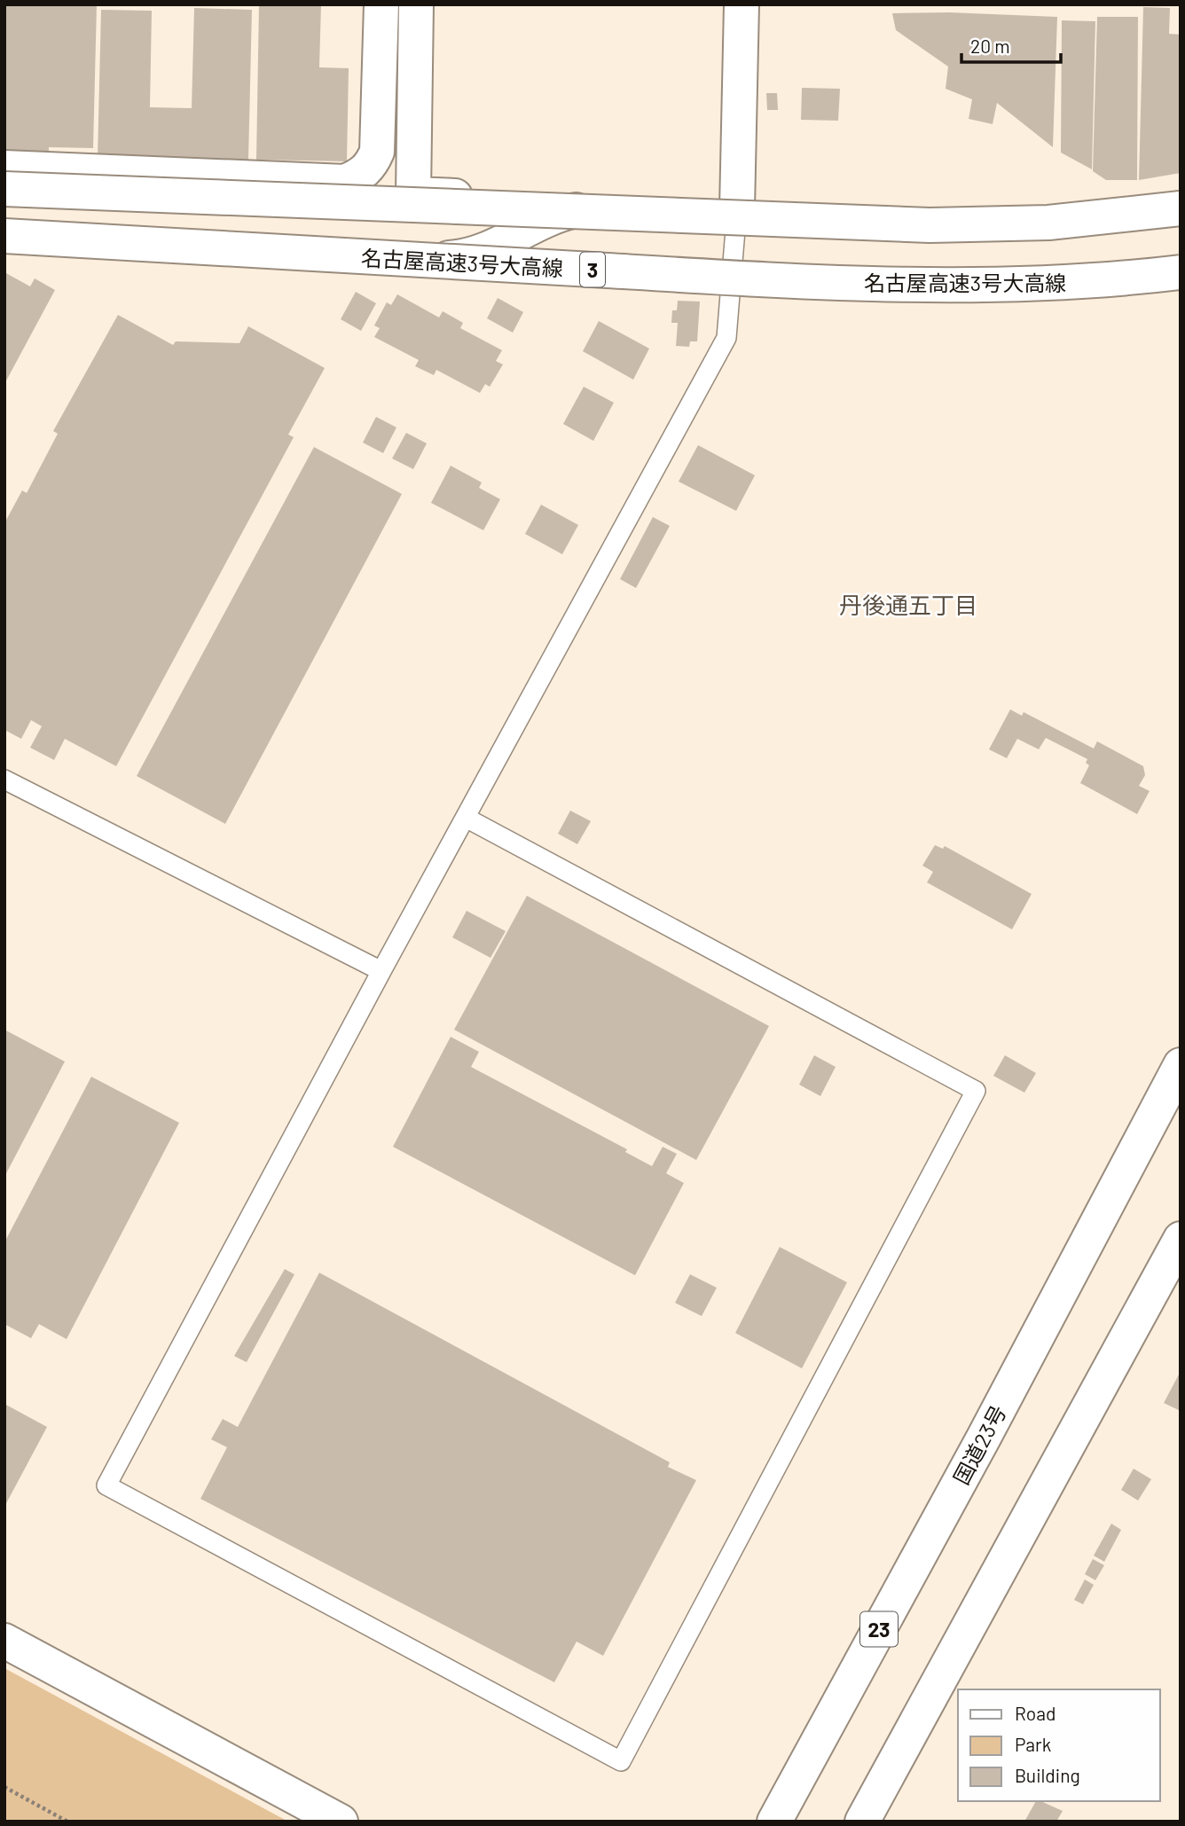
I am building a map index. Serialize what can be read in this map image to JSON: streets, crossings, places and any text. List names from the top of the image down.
{
  "streets": {
    "main road": [
      "名古屋高速3号大高線",
      "3",
      "国道23号",
      "23"
    ]
  },
  "districts": ["丹後通五丁目"],
  "legend": ["Road", "Park", "Building"],
  "scale_bar": "20 m"
}
